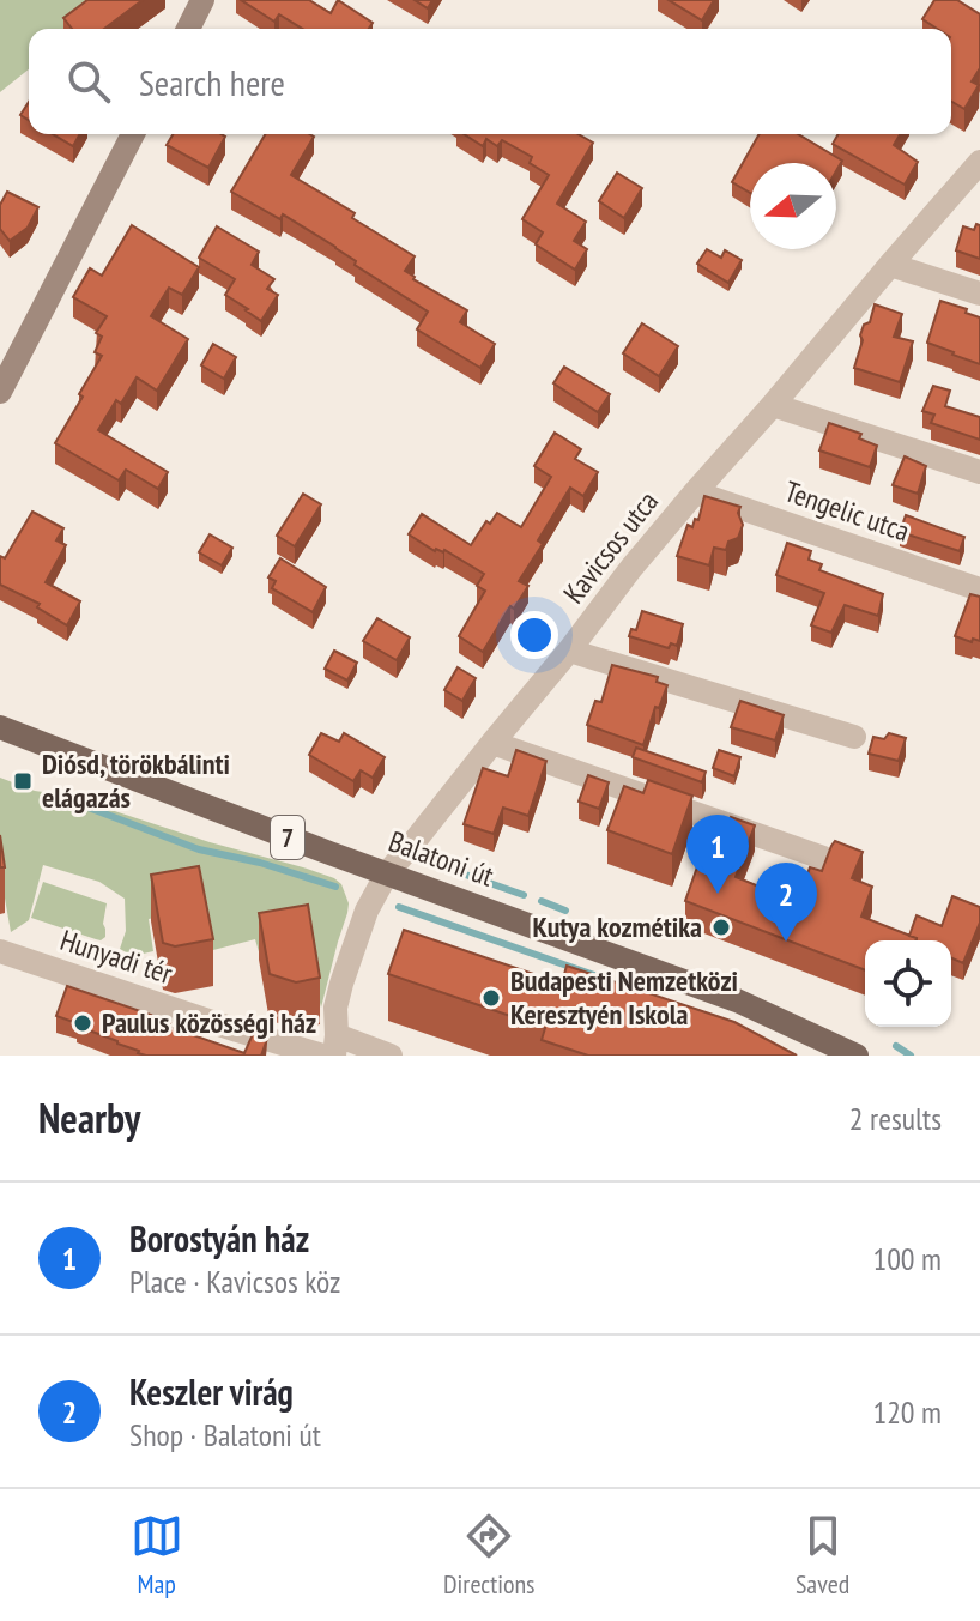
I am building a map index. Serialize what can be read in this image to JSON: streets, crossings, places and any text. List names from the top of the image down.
{
  "streets": {
    "main road": ["7", "Balatoni út"],
    "street": ["Tengelic utca", "Kavicsos utca", "Hunyadi tér"]
  },
  "crossings": [
    ["Tengelic utca", "Kavicsos utca"],
    ["Kavicsos utca", "Balatoni út"],
    ["Kavicsos utca", "Hunyadi tér"]
  ],
  "places": {
    "transit": ["Diósd, törökbálinti elágazás"],
    "other": ["Kutya kozmétika", "Budapesti Nemzetközi Keresztyén Iskola", "Paulus közösségi ház"]
  },
  "north": "left",
  "page": {
    "search": "Search here",
    "pins": ["1", "2"],
    "heading": ["Nearby", "2 results"],
    "list": [
      {
        "mark": "1",
        "name": "Borostyán ház",
        "note": "Place · Kavicsos köz",
        "value": "100 m"
      },
      {
        "mark": "2",
        "name": "Keszler virág",
        "note": "Shop · Balatoni út",
        "value": "120 m"
      }
    ],
    "nav": ["Map", "Directions", "Saved"]
  }
}
